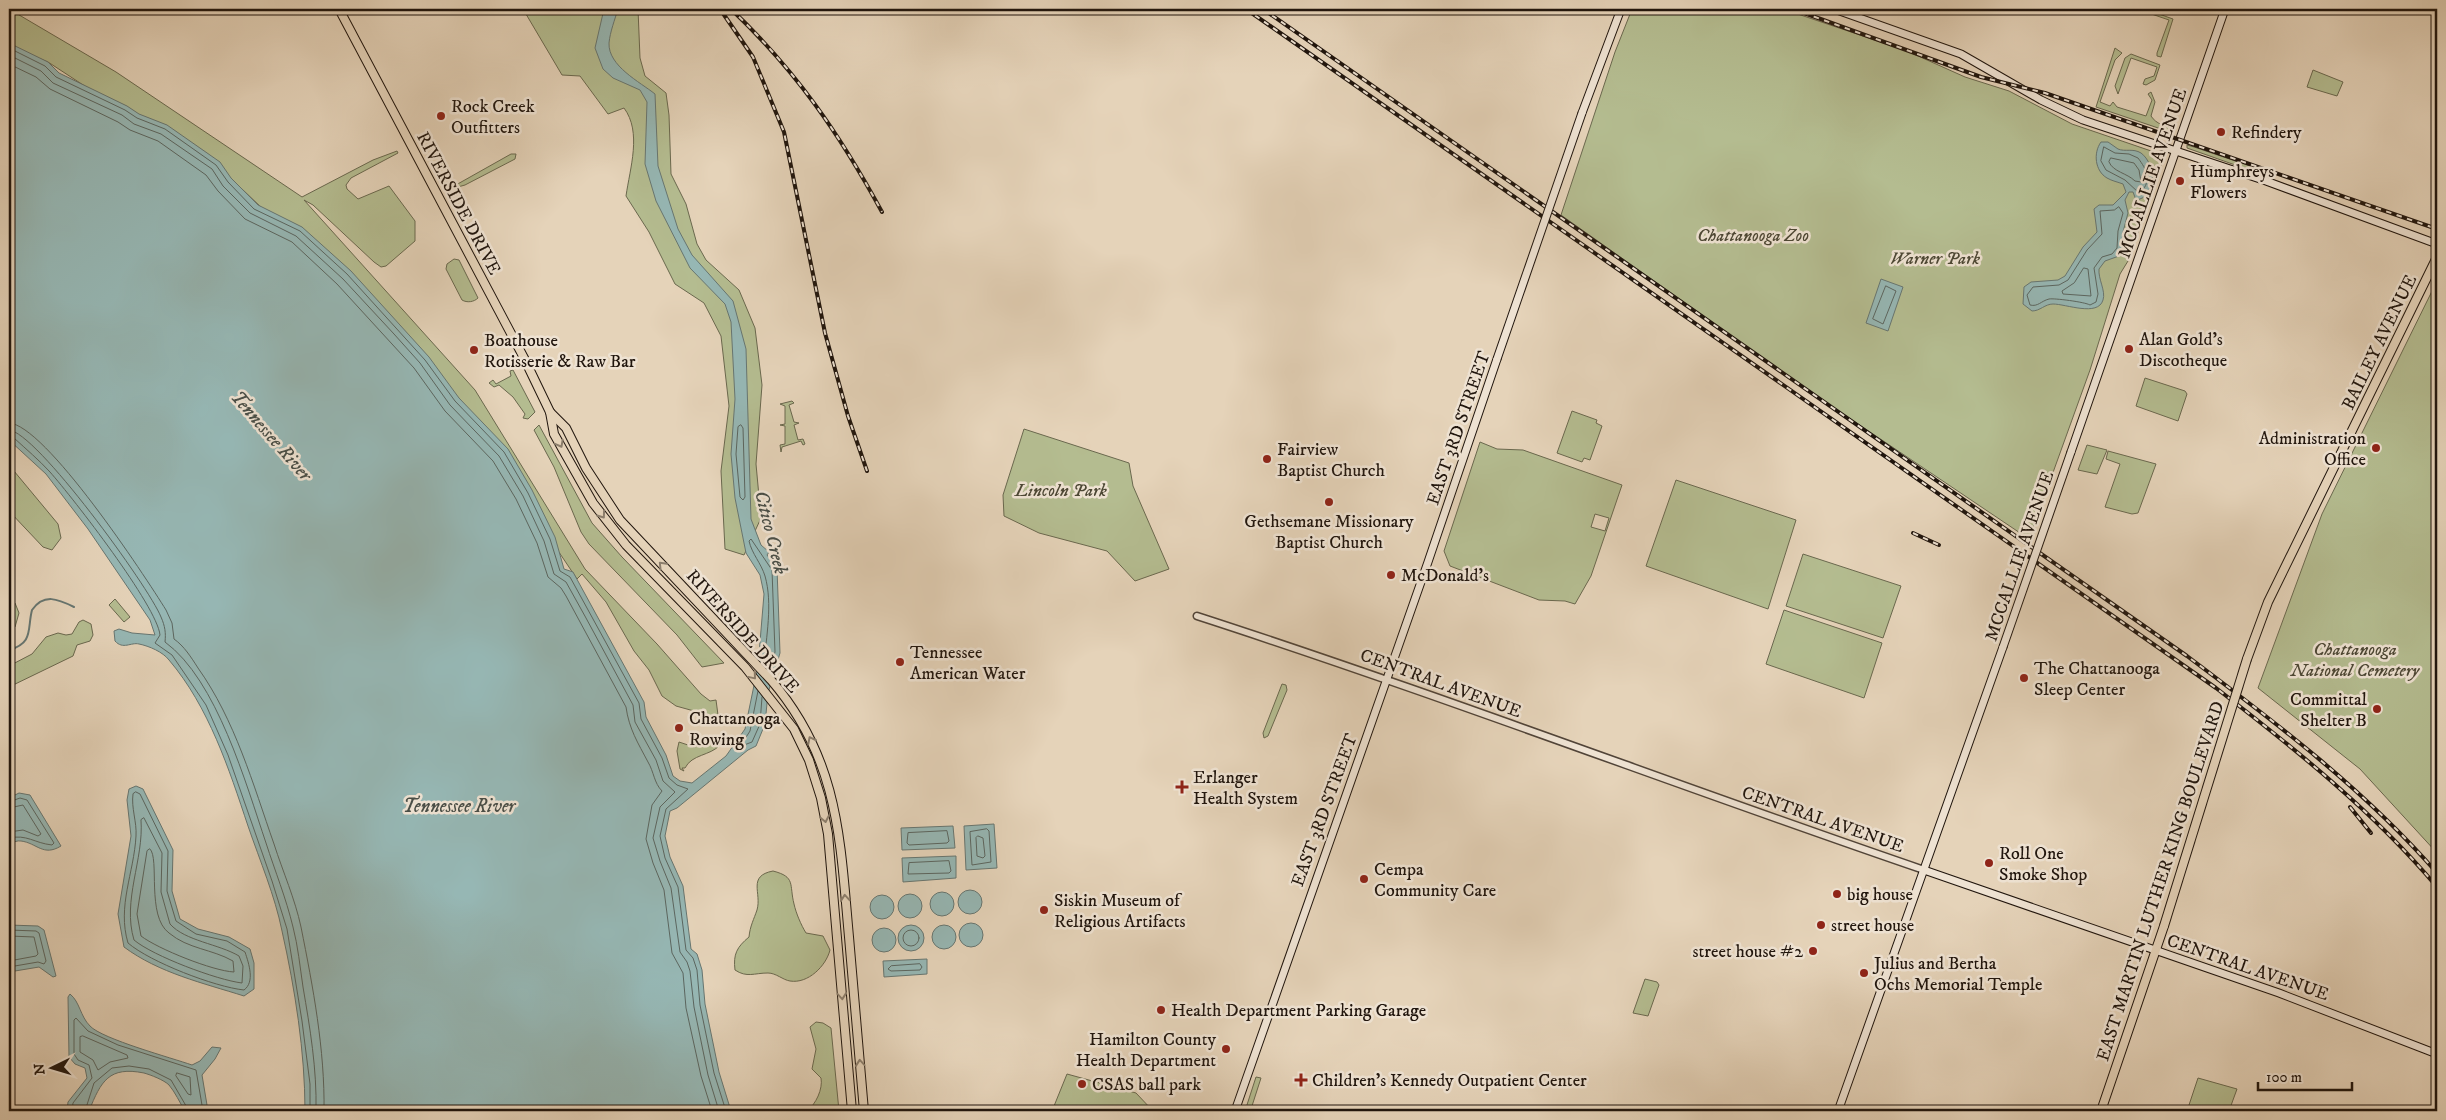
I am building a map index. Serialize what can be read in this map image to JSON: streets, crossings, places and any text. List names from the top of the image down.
{
  "streets": {
    "main road": [
      "MCCALLIE AVENUE",
      "RIVERSIDE DRIVE",
      "BAILEY AVENUE",
      "EAST 3RD STREET",
      "CENTRAL AVENUE",
      "EAST MARTIN LUTHER KING BOULEVARD"
    ]
  },
  "crossings": [
    ["MCCALLIE AVENUE", "CENTRAL AVENUE"],
    ["BAILEY AVENUE", "EAST MARTIN LUTHER KING BOULEVARD"],
    ["EAST 3RD STREET", "CENTRAL AVENUE"],
    ["CENTRAL AVENUE", "EAST MARTIN LUTHER KING BOULEVARD"]
  ],
  "water": ["Tennessee River", "Citico Creek"],
  "parks": [
    "Chattanooga Zoo",
    "Warner Park",
    "Lincoln Park",
    "Chattanooga National Cemetery"
  ],
  "places": {
    "other": [
      "Rock Creek Outfitters",
      "Refindery",
      "Humphreys Flowers",
      "Alan Gold's Discotheque",
      "Boathouse Rotisserie & Raw Bar",
      "Administration Office",
      "Fairview Baptist Church",
      "Gethsemane Missionary Baptist Church",
      "McDonald's",
      "Tennessee American Water",
      "The Chattanooga Sleep Center",
      "Committal Shelter B",
      "Chattanooga Rowing",
      "Roll One Smoke Shop",
      "Cempa Community Care",
      "big house",
      "Siskin Museum of Religious Artifacts",
      "street house",
      "street house #2",
      "Julius and Bertha Ochs Memorial Temple",
      "Health Department Parking Garage",
      "Hamilton County Health Department",
      "CSAS ball park"
    ],
    "health": ["Erlanger Health System", "Children's Kennedy Outpatient Center"]
  },
  "scale_bar": "100 m",
  "north": "left"
}
